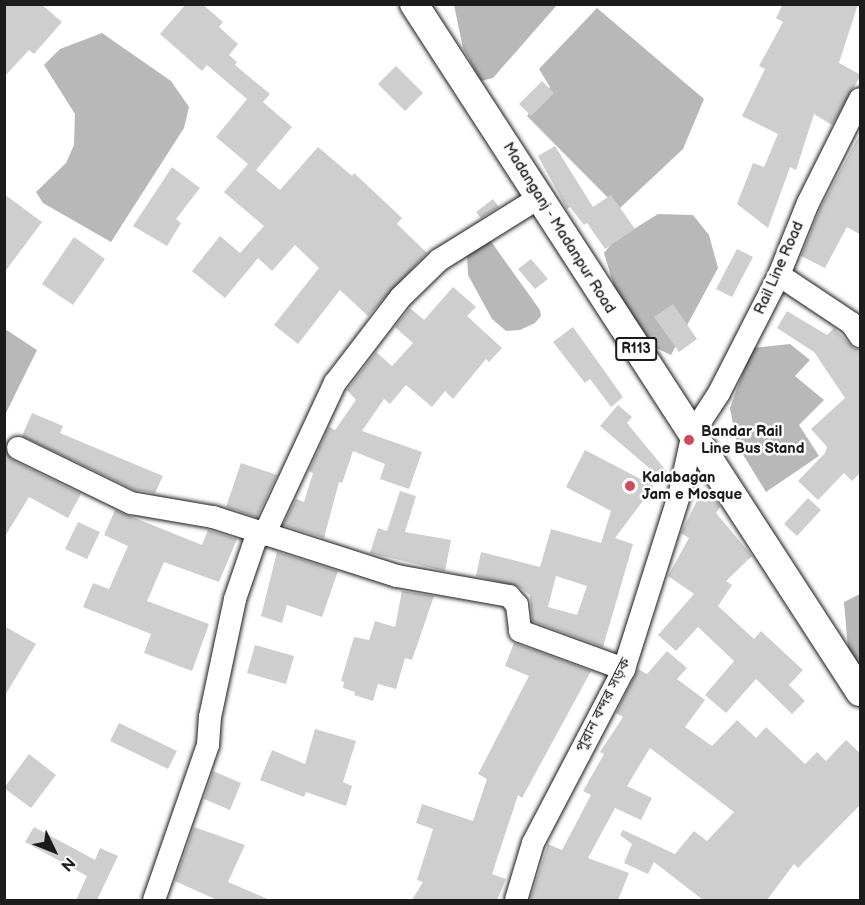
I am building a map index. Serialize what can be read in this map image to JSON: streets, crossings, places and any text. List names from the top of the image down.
{
  "streets": {
    "main road": ["Madanganj - Madanpur Road", "R113"],
    "street": ["Rail Line Road", "পুরান বন্দর সড়ক"]
  },
  "crossings": [
    ["Madanganj - Madanpur Road", "Rail Line Road"],
    ["Madanganj - Madanpur Road", "পুরান বন্দর সড়ক"],
    ["Rail Line Road", "পুরান বন্দর সড়ক"]
  ],
  "places": ["Bandar Rail Line Bus Stand", "Kalabagan Jam e Mosque"],
  "north": "bottom right"
}
